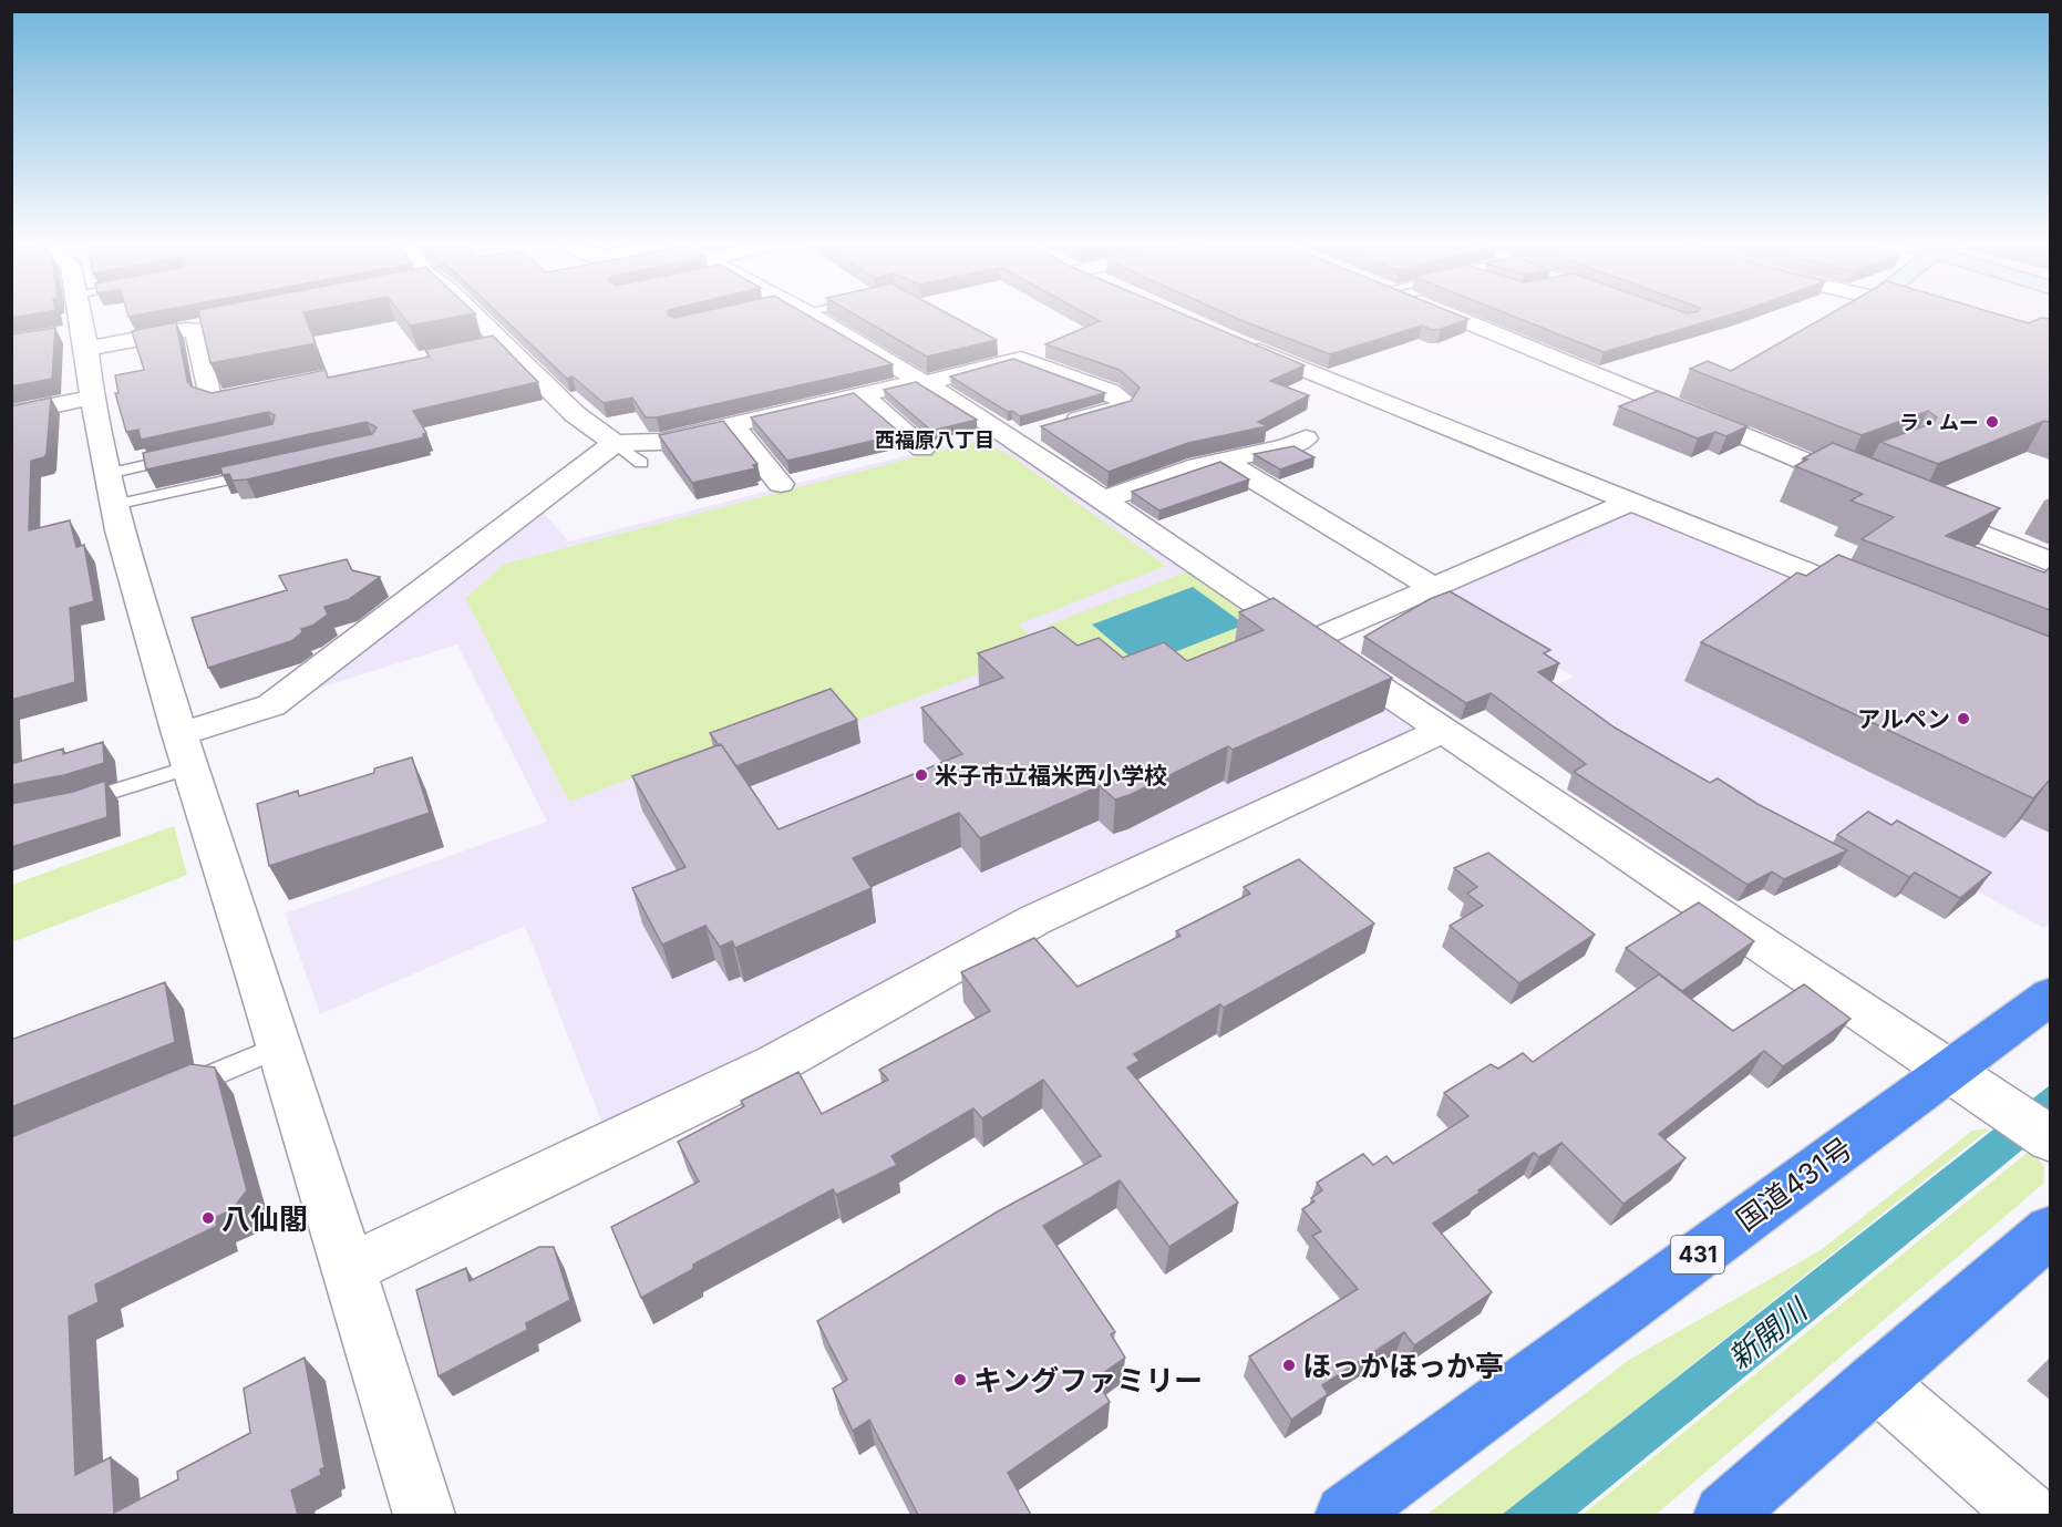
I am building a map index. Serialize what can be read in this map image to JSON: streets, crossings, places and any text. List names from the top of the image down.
{
  "streets": {
    "highway": ["国道431号", "431"]
  },
  "districts": ["西福原八丁目"],
  "water": ["新開川"],
  "places": [
    "ラ・ムー",
    "アルペン",
    "米子市立福米西小学校",
    "八仙閣",
    "ほっかほっか亭",
    "キングファミリー"
  ]
}
